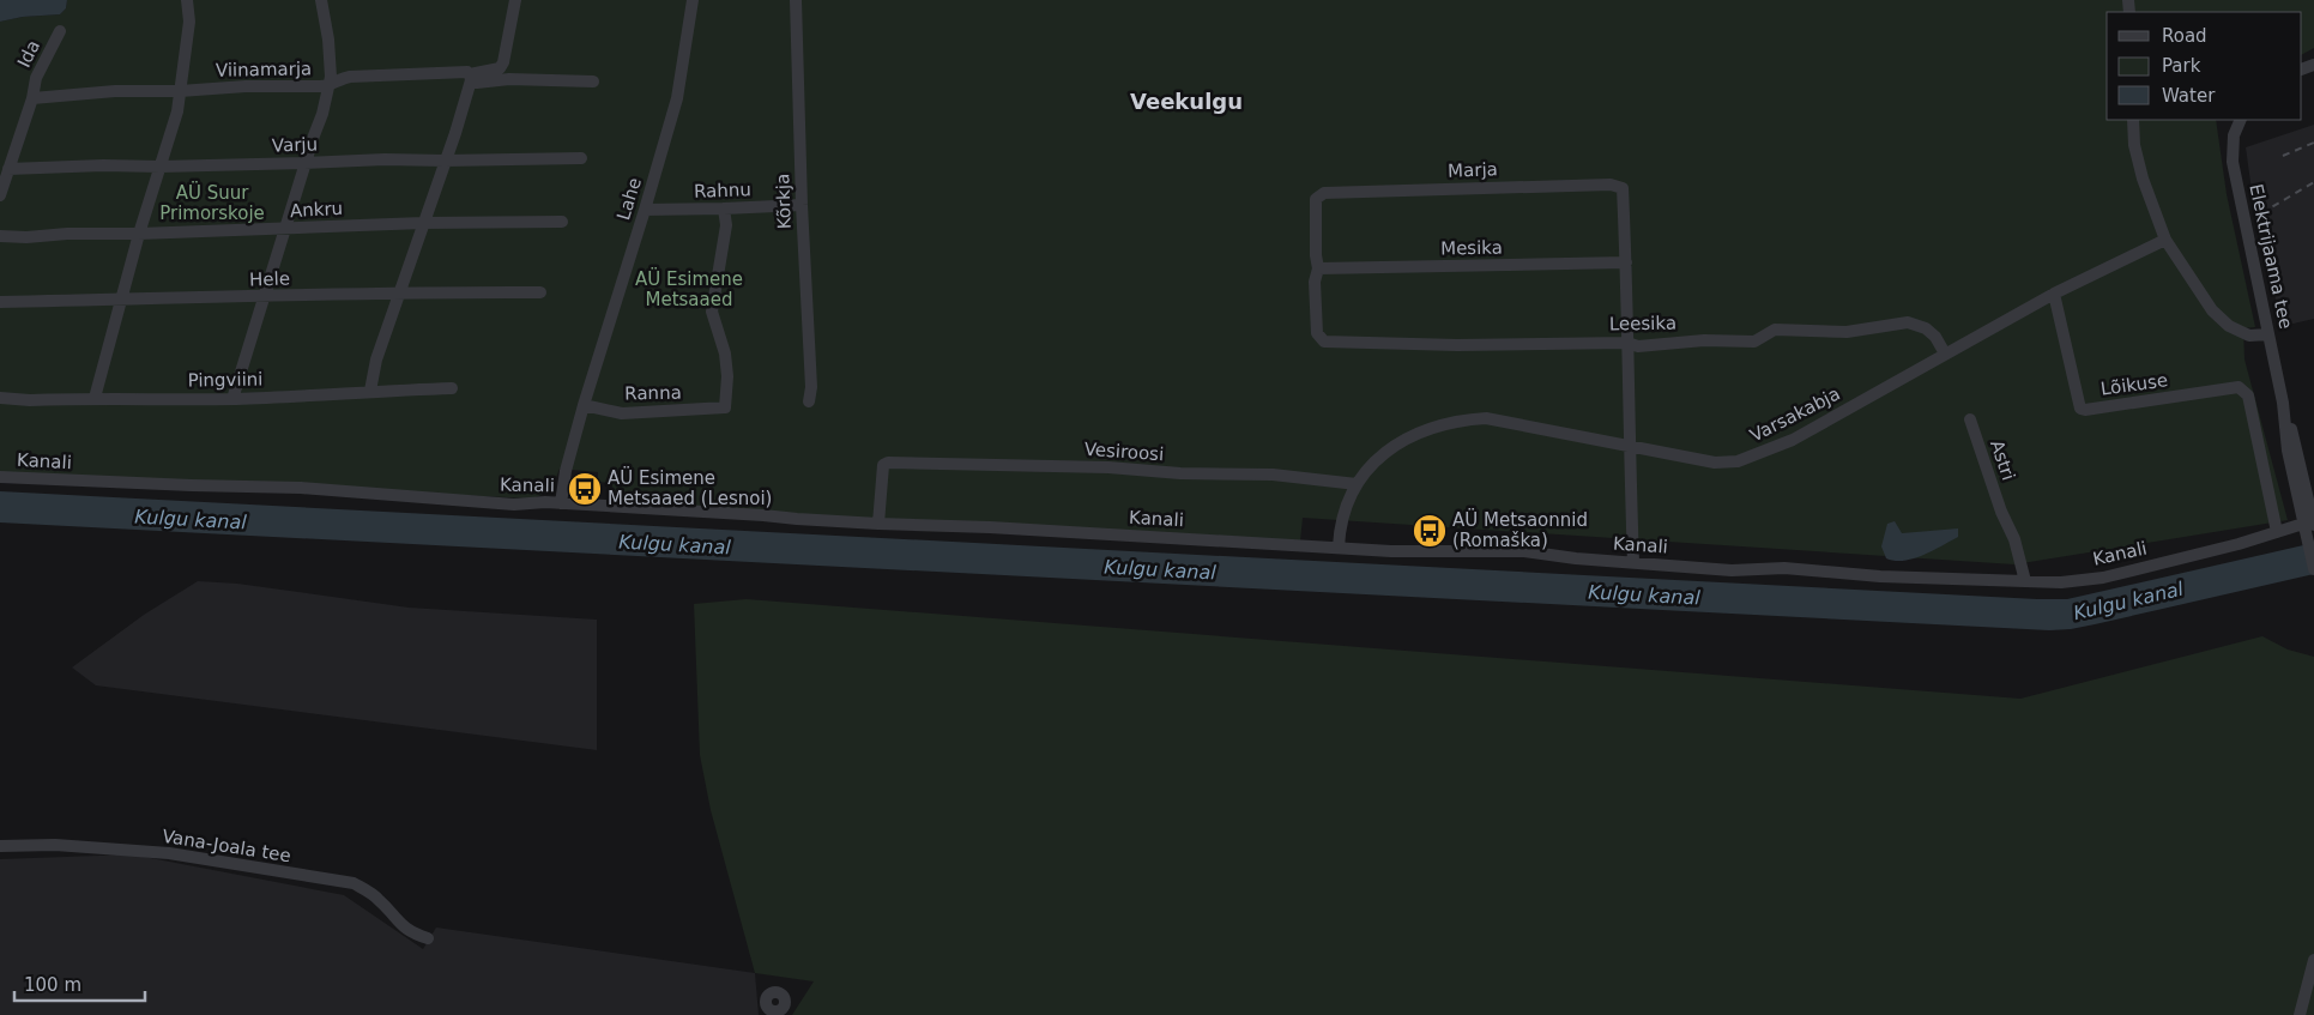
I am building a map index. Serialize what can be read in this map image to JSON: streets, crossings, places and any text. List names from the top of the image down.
{
  "streets": {
    "street": [
      "Ida",
      "Viinamarja",
      "Varju",
      "Marja",
      "Rahnu",
      "Lahe",
      "Kõrkja",
      "Ankru",
      "Mesika",
      "Elektrijaama tee",
      "Hele",
      "Leesika",
      "Pingviini",
      "Lõikuse",
      "Ranna",
      "Varsakabja",
      "Vesiroosi",
      "Astri",
      "Kanali",
      "Vana-Joala tee"
    ]
  },
  "crossings": [
    ["Ida", "Viinamarja"],
    ["Ida", "Varju"],
    ["Marja", "Mesika"],
    ["Marja", "Leesika"],
    ["Rahnu", "Lahe"],
    ["Rahnu", "Kõrkja"],
    ["Rahnu", "Ranna"],
    ["Lahe", "Ranna"],
    ["Lahe", "Kanali"],
    ["Mesika", "Leesika"],
    ["Elektrijaama tee", "Kanali"],
    ["Leesika", "Varsakabja"],
    ["Lõikuse", "Varsakabja"],
    ["Lõikuse", "Kanali"],
    ["Varsakabja", "Vesiroosi"],
    ["Vesiroosi", "Kanali"],
    ["Astri", "Kanali"]
  ],
  "districts": ["Veekulgu"],
  "water": ["Kulgu kanal"],
  "parks": ["AÜ Suur Primorskoje", "AÜ Esimene Metsaaed"],
  "places": {
    "bus stop": ["AÜ Esimene Metsaaed (Lesnoi)", "AÜ Metsaonnid (Romaška)"]
  },
  "legend": ["Road", "Park", "Water"],
  "scale_bar": "100 m"
}
